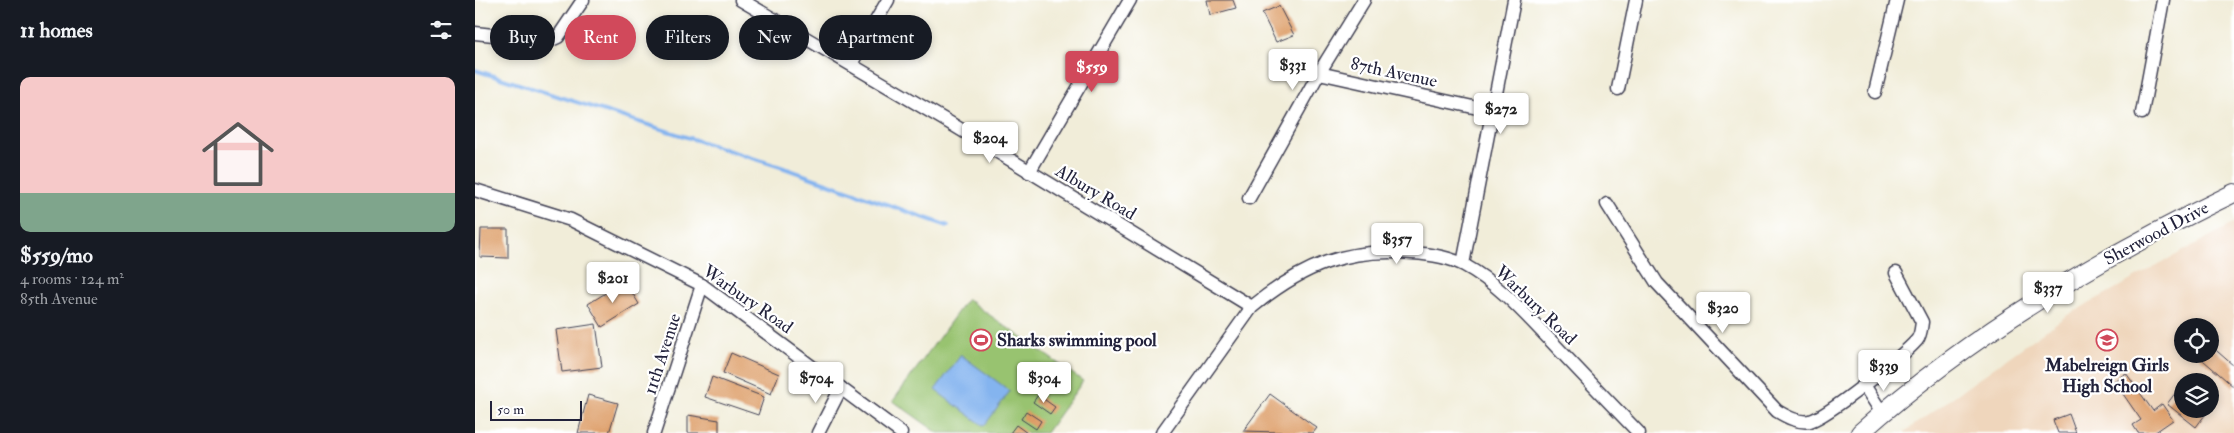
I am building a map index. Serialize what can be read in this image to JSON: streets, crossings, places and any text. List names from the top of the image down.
{
  "streets": {
    "street": [
      "87th Avenue",
      "Albury Road",
      "Sherwood Drive",
      "Warbury Road",
      "11th Avenue"
    ]
  },
  "crossings": [
    ["Albury Road", "Warbury Road"],
    ["Warbury Road", "11th Avenue"]
  ],
  "places": {
    "sports": ["Sharks swimming pool"],
    "school or university": ["Mabelreign Girls High School"]
  },
  "scale_bar": "50 m",
  "page": {
    "heading": "11 homes",
    "chip": [
      "Buy",
      "Rent",
      "Filters",
      "New",
      "Apartment"
    ],
    "price": [
      "$331",
      "$559",
      "$272",
      "$204",
      "$357",
      "$201",
      "$337",
      "$320",
      "$339",
      "$704",
      "$304"
    ],
    "list": [
      {
        "name": "$559/mo",
        "note": "4 rooms · 124 m² · 85th Avenue"
      }
    ],
    "scale": "50 m"
  }
}
